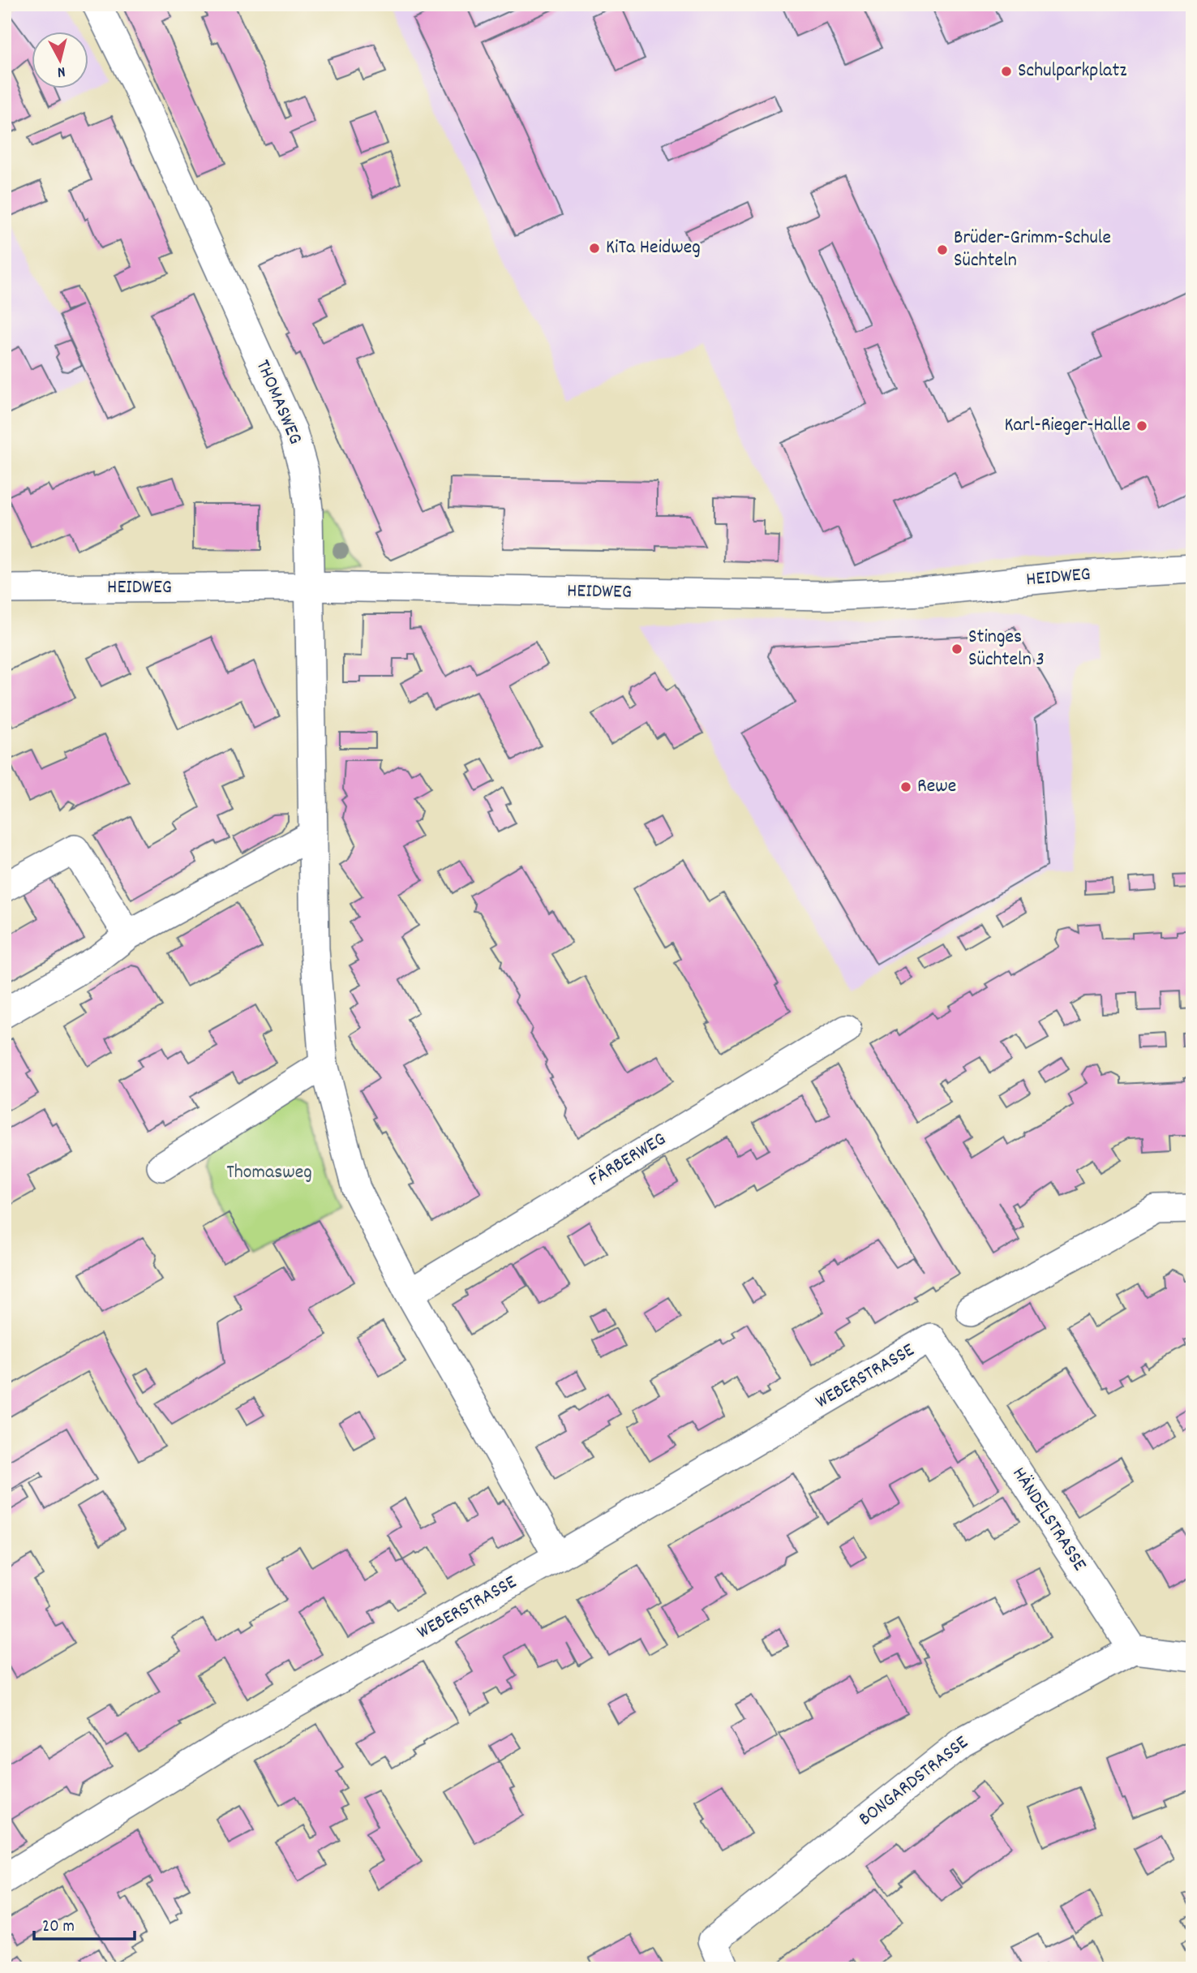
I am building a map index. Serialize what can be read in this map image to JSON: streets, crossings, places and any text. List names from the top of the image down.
{
  "streets": {
    "street": [
      "THOMASWEG",
      "HEIDWEG",
      "FÄRBERWEG",
      "WEBERSTRASSE",
      "HÄNDELSTRASSE",
      "BONGARDSTRASSE"
    ]
  },
  "crossings": [
    ["THOMASWEG", "HEIDWEG"],
    ["THOMASWEG", "FÄRBERWEG"],
    ["THOMASWEG", "WEBERSTRASSE"],
    ["WEBERSTRASSE", "HÄNDELSTRASSE"],
    ["HÄNDELSTRASSE", "BONGARDSTRASSE"]
  ],
  "parks": ["Thomasweg"],
  "places": [
    "Schulparkplatz",
    "KiTa Heidweg",
    "Brüder-Grimm-Schule Süchteln",
    "Karl-Rieger-Halle",
    "Stinges Süchteln 3",
    "Rewe"
  ],
  "scale_bar": "20 m",
  "north": "bottom"
}
